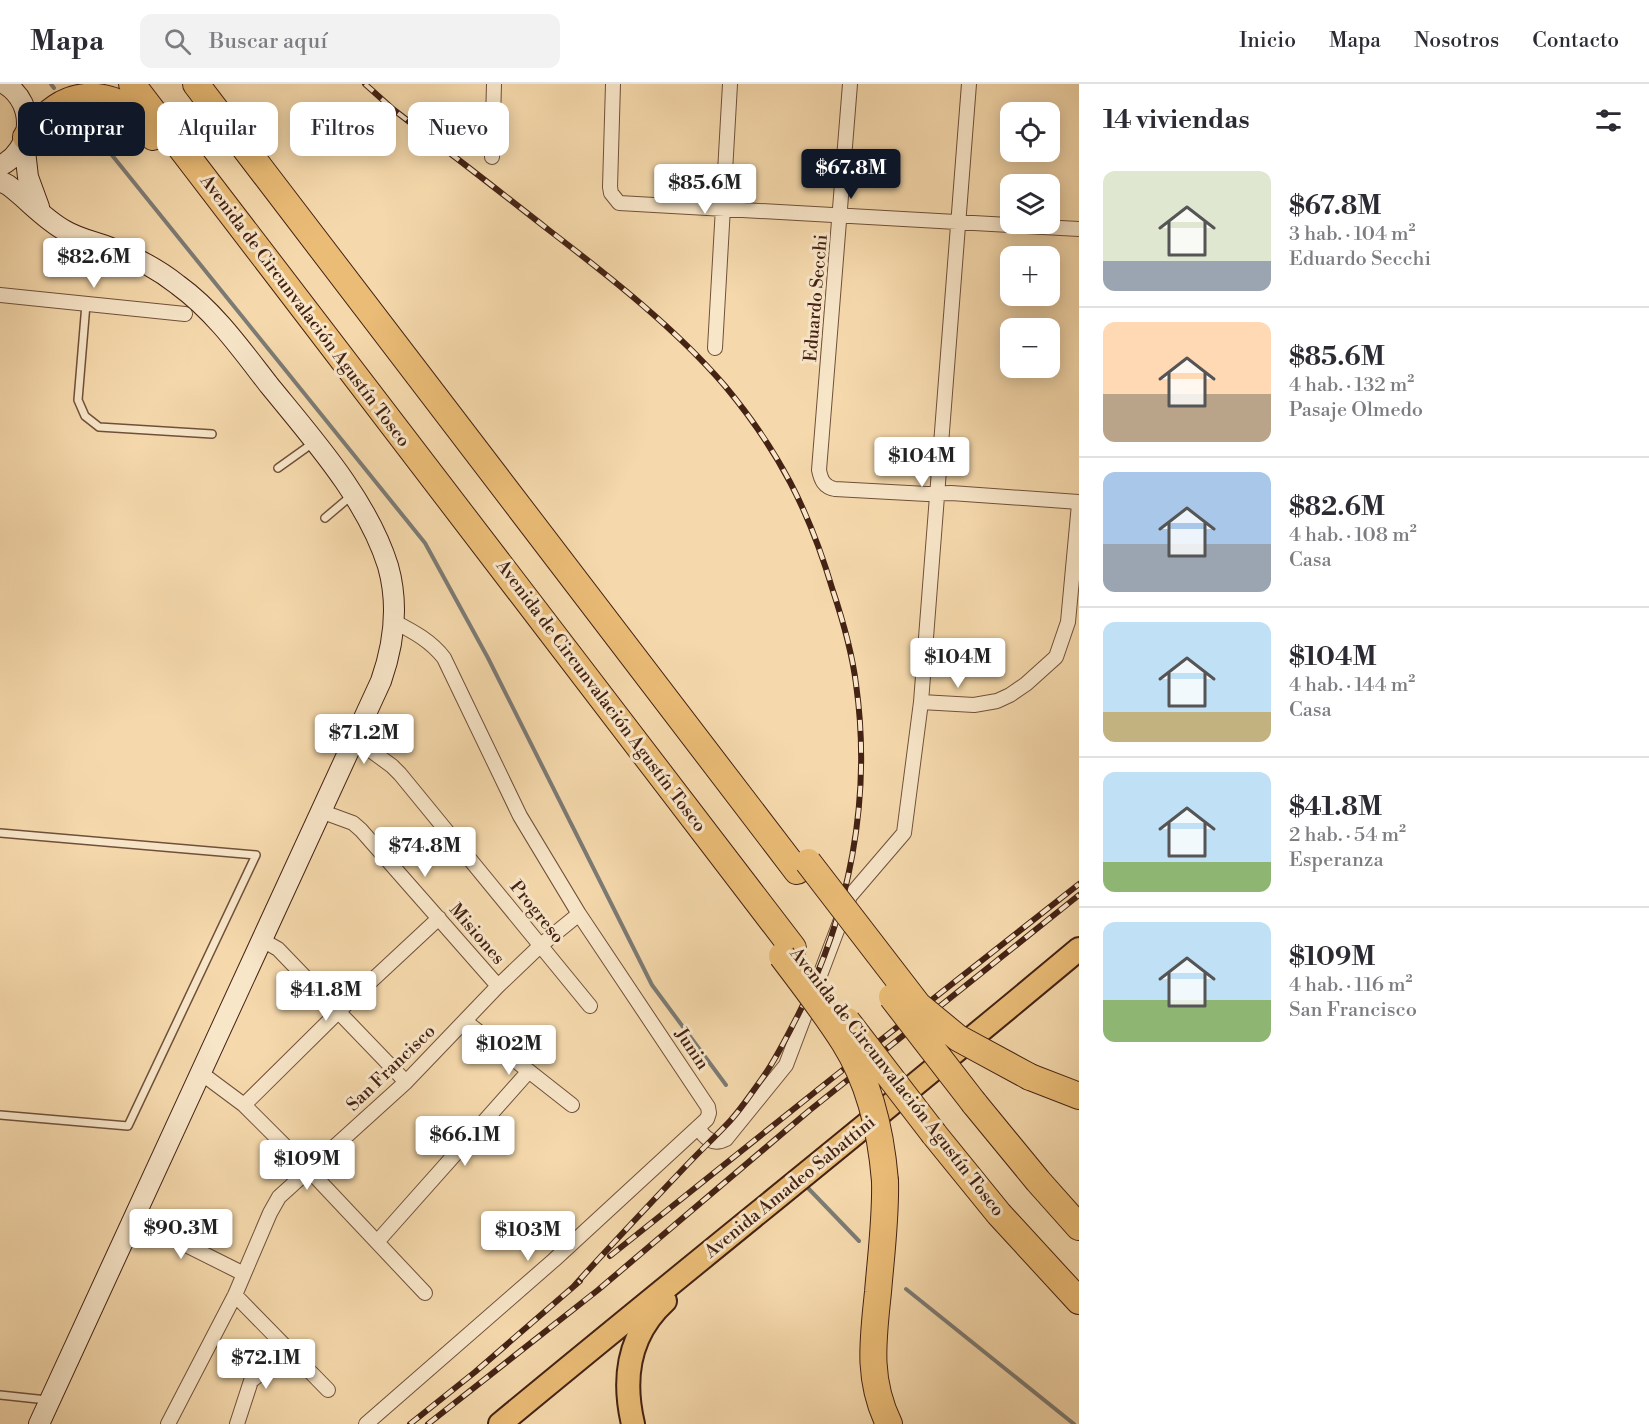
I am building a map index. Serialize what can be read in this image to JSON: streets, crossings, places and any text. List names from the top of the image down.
{
  "streets": {
    "highway": ["Avenida de Circunvalación Agustín Tosco"],
    "main road": ["Avenida Amadeo Sabattini"],
    "street": [
      "Eduardo Secchi",
      "Progreso",
      "Misiones",
      "Junin",
      "San Francisco"
    ]
  },
  "crossings": [
    ["Progreso", "San Francisco"],
    ["Misiones", "San Francisco"],
    ["Junin", "San Francisco"]
  ],
  "page": {
    "header": "Mapa",
    "search": "Buscar aquí",
    "nav": [
      "Inicio",
      "Mapa",
      "Nosotros",
      "Contacto"
    ],
    "heading": "14 viviendas",
    "map_buttons": ["+", "−"],
    "chip": [
      "Comprar",
      "Alquilar",
      "Filtros",
      "Nuevo"
    ],
    "price": [
      "$67.8M",
      "$85.6M",
      "$82.6M",
      "$104M",
      "$104M",
      "$71.2M",
      "$74.8M",
      "$41.8M",
      "$102M",
      "$66.1M",
      "$109M",
      "$90.3M",
      "$103M",
      "$72.1M"
    ],
    "list": [
      {
        "name": "$67.8M",
        "note": "3 hab. · 104 m² · Eduardo Secchi"
      },
      {
        "name": "$85.6M",
        "note": "4 hab. · 132 m² · Pasaje Olmedo"
      },
      {
        "name": "$82.6M",
        "note": "4 hab. · 108 m² · Casa"
      },
      {
        "name": "$104M",
        "note": "4 hab. · 144 m² · Casa"
      },
      {
        "name": "$41.8M",
        "note": "2 hab. · 54 m² · Esperanza"
      },
      {
        "name": "$109M",
        "note": "4 hab. · 116 m² · San Francisco"
      }
    ]
  }
}
